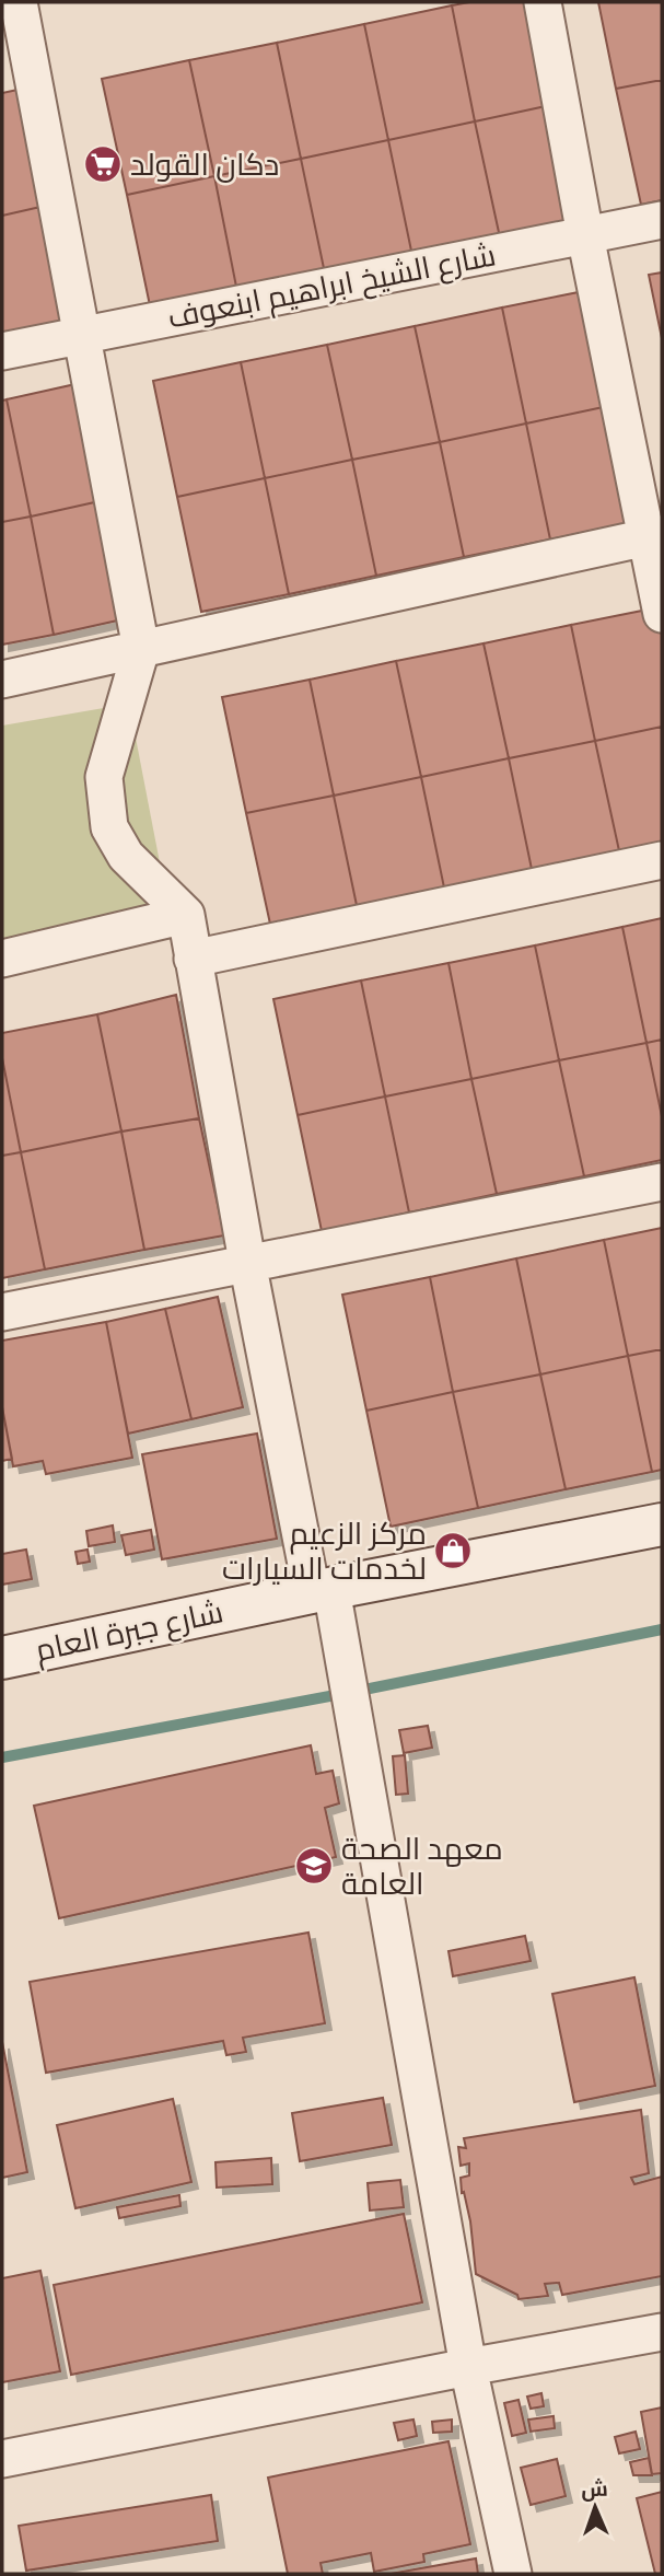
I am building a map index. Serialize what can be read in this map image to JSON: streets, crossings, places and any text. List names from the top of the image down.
{
  "streets": {
    "main road": ["شارع جبرة العام"],
    "street": ["شارع الشيخ ابراهيم ابنعوف"]
  },
  "places": {
    "supermarket": ["دكان القولد"],
    "shop": ["مركز الزعيم لخدمات السيارات"],
    "school or university": ["معهد الصحة العامة"]
  },
  "north": "top"
}
